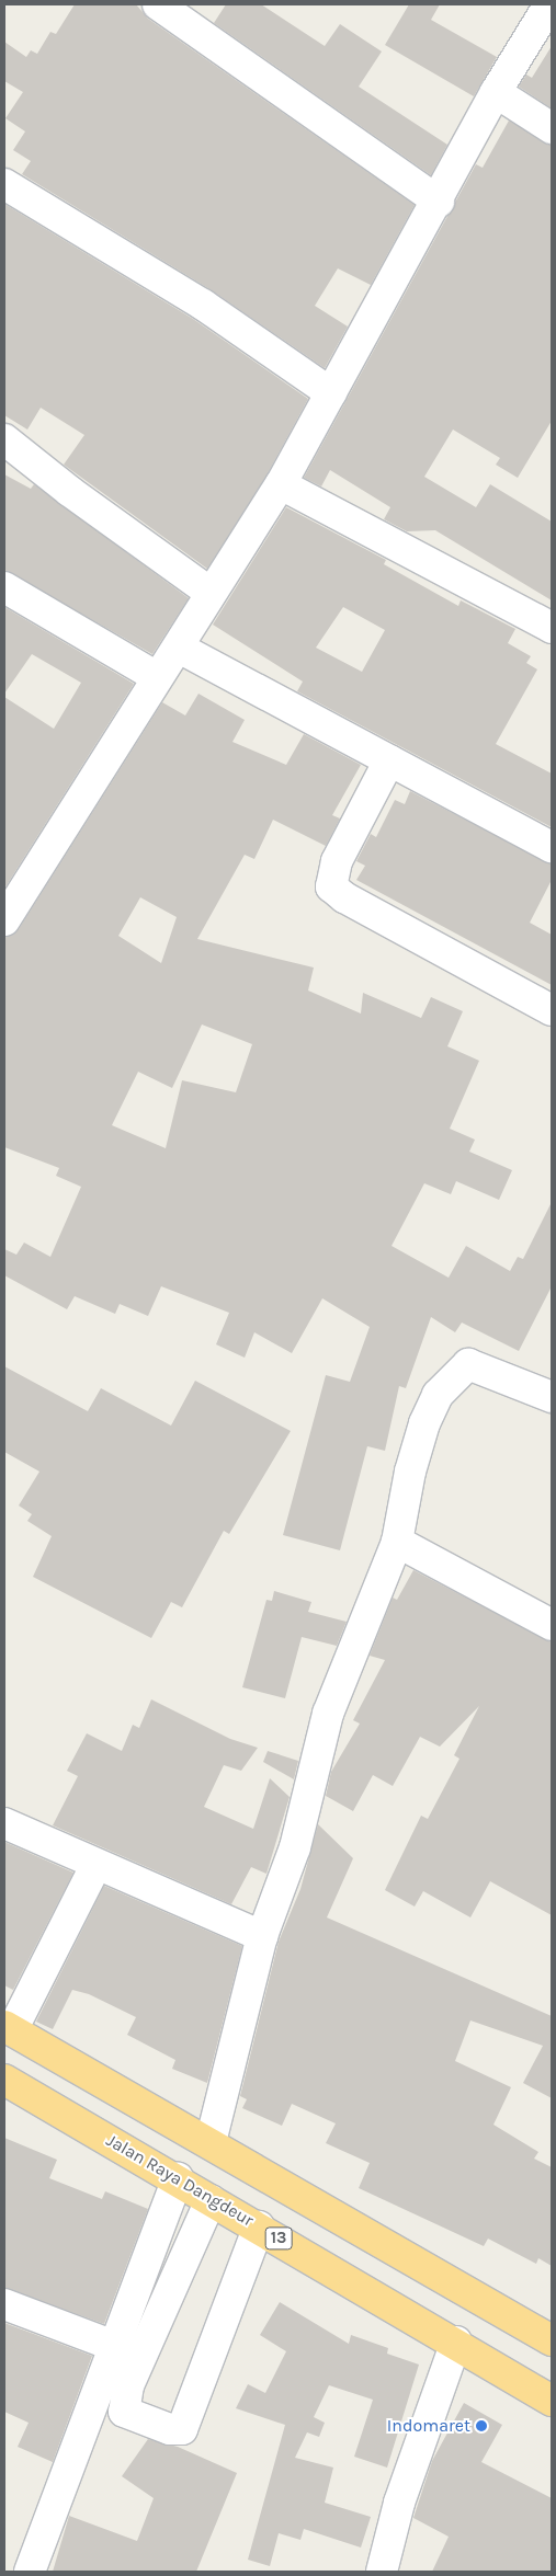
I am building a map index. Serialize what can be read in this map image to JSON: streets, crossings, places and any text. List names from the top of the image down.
{
  "streets": {
    "highway": ["Jalan Raya Dangdeur", "13"]
  },
  "places": ["Indomaret"]
}
